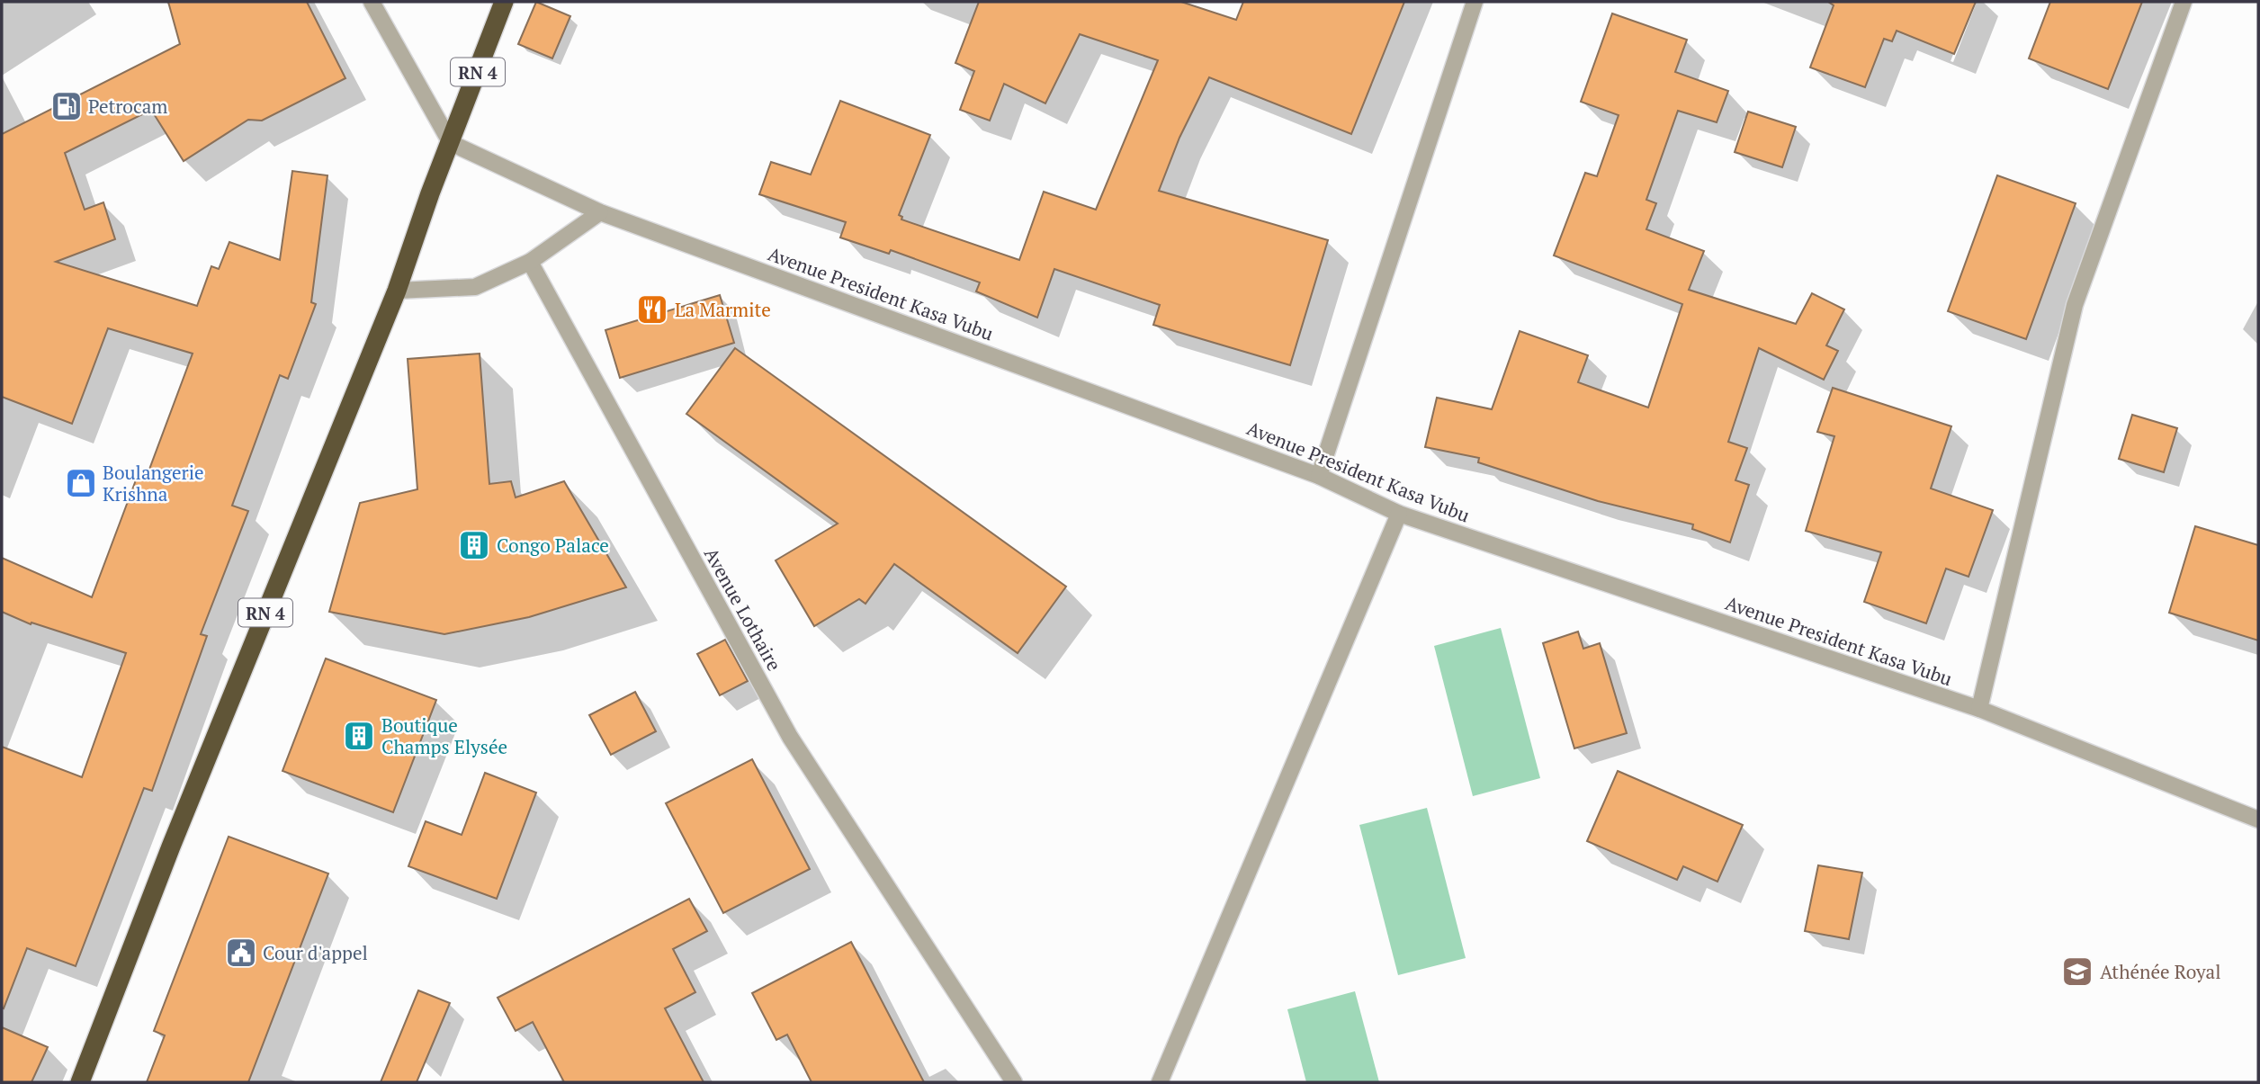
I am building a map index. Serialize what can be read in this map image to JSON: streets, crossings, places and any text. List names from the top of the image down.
{
  "streets": {
    "highway": ["RN 4"],
    "street": ["Avenue President Kasa Vubu", "Avenue Lothaire"]
  },
  "crossings": [
    ["RN 4", "Avenue President Kasa Vubu"]
  ],
  "places": {
    "fuel station": ["Petrocam"],
    "restaurant": ["La Marmite"],
    "shop": ["Boulangerie Krishna"],
    "building": ["Congo Palace", "Boutique Champs Elysée"],
    "public building": ["Cour d'appel"],
    "school or university": ["Athénée Royal"]
  }
}
